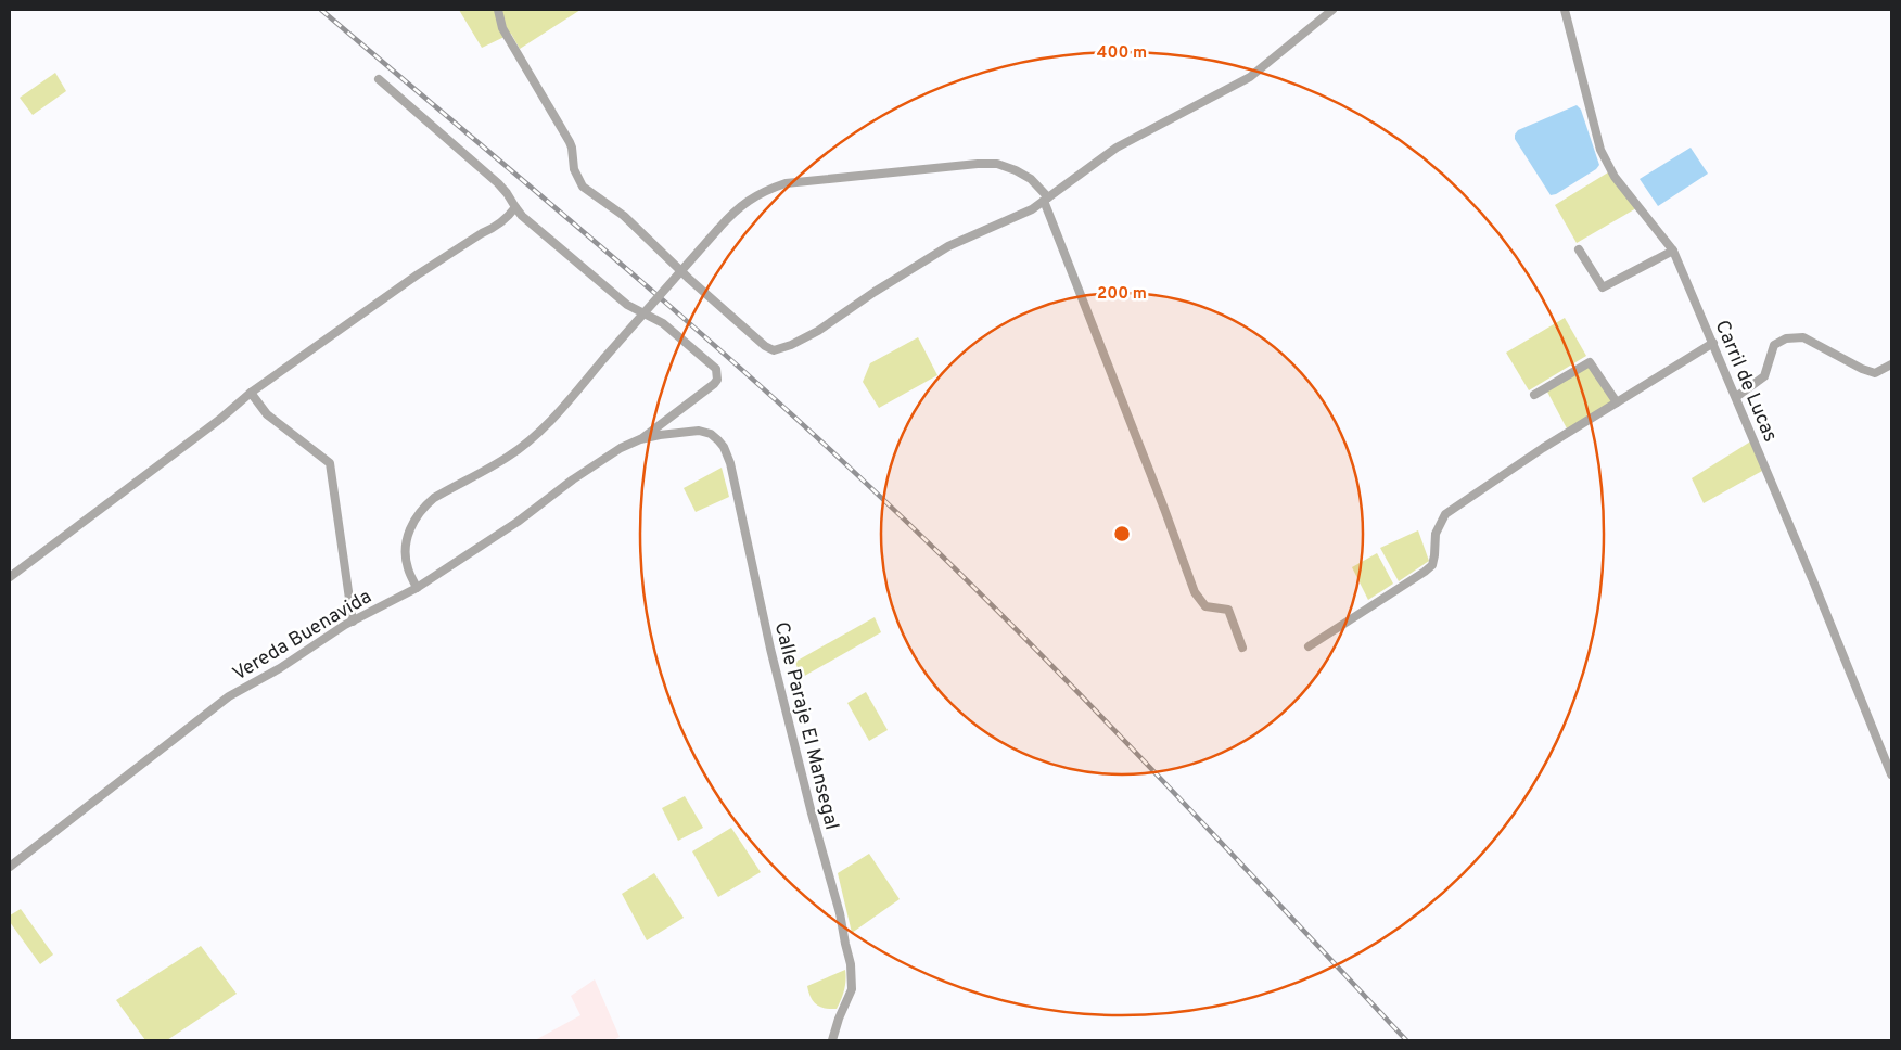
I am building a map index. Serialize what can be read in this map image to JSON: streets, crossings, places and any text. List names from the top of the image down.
{
  "streets": {
    "street": ["Carril de Lucas", "Vereda Buenavida", "Calle Paraje El Mansegal"]
  },
  "crossings": [
    ["Vereda Buenavida", "Calle Paraje El Mansegal"]
  ],
  "rings": ["400 m", "200 m"]
}
